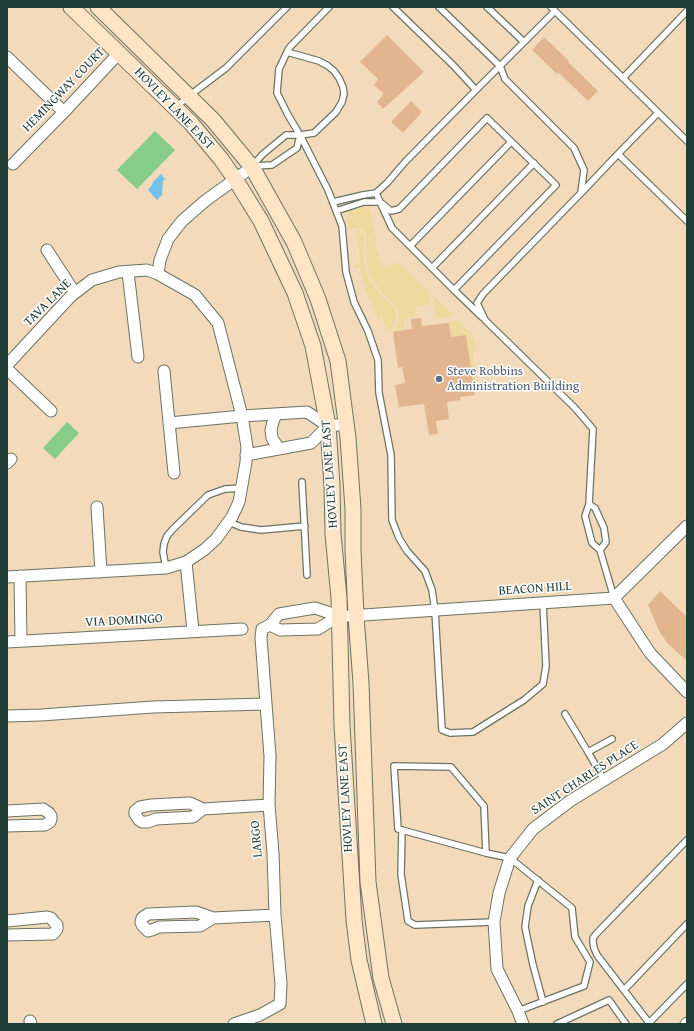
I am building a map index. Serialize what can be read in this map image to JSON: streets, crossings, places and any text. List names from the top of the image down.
{
  "streets": {
    "main road": ["HOVLEY LANE EAST"],
    "street": [
      "HEMINGWAY COURT",
      "TAVA LANE",
      "BEACON HILL",
      "VIA DOMINGO",
      "SAINT CHARLES PLACE",
      "LARGO"
    ]
  },
  "crossings": [
    ["HEMINGWAY COURT", "HOVLEY LANE EAST"],
    ["HOVLEY LANE EAST", "BEACON HILL"],
    ["HOVLEY LANE EAST", "LARGO"],
    ["BEACON HILL", "LARGO"]
  ],
  "places": ["Steve Robbins Administration Building"]
}
